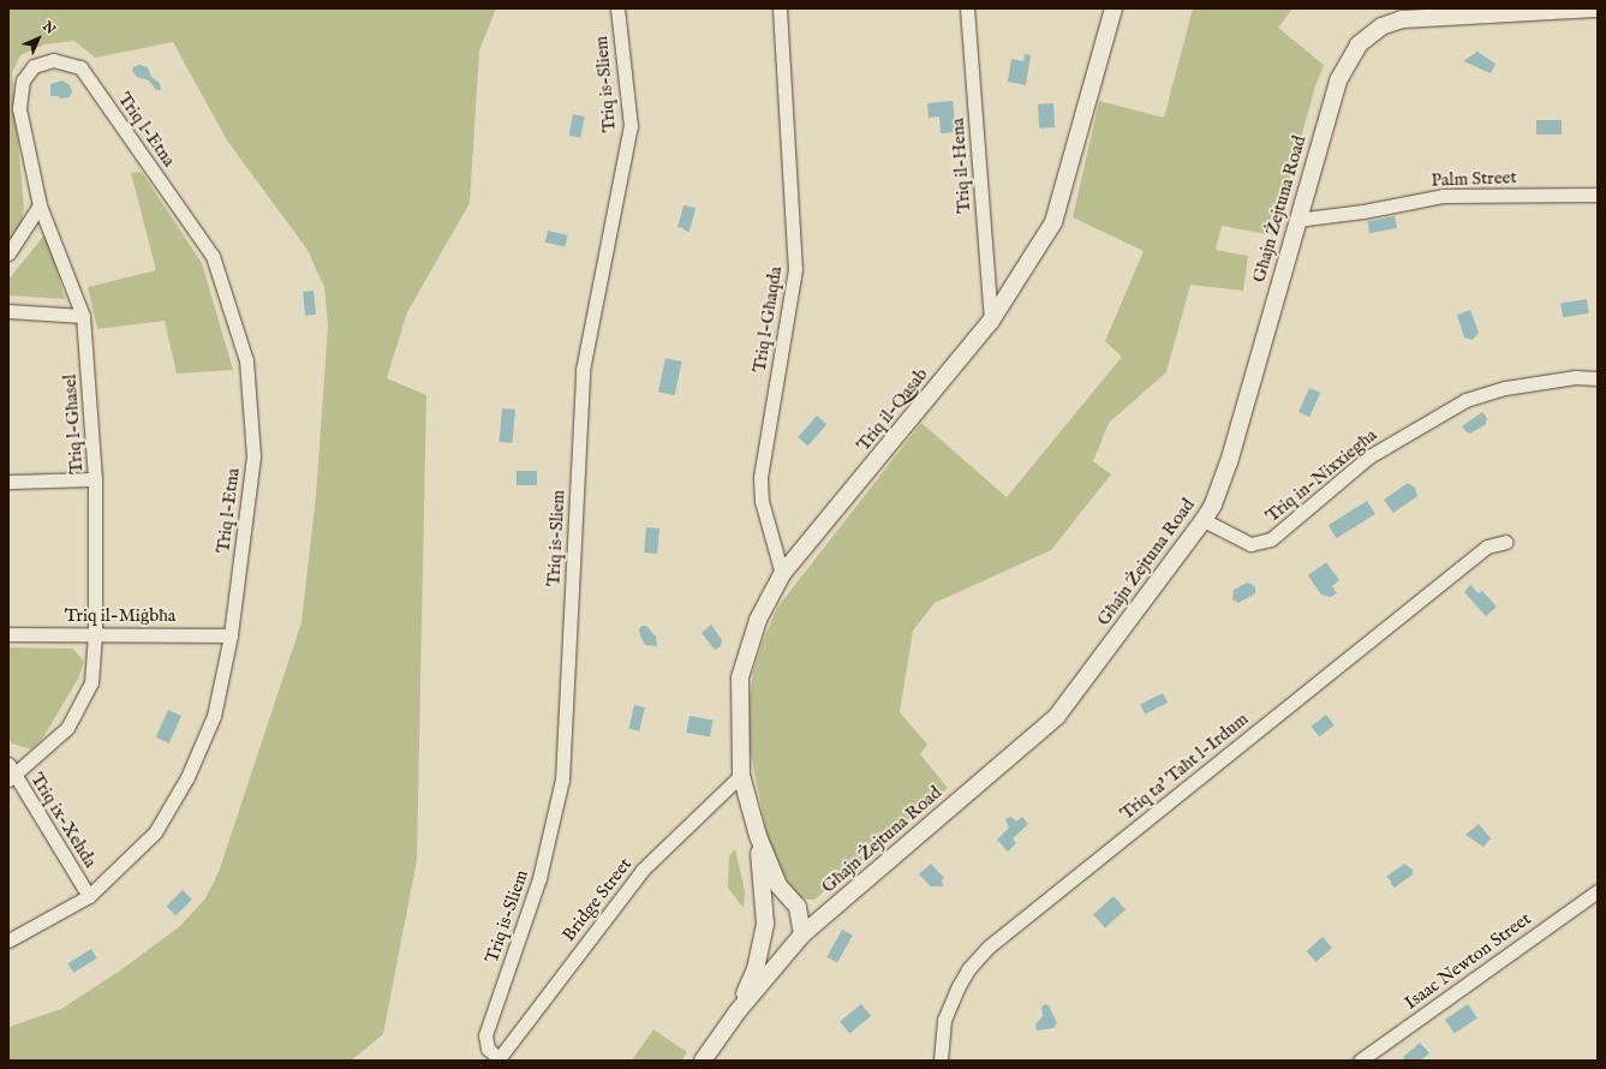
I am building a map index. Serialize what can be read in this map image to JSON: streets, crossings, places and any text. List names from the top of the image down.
{
  "streets": {
    "street": [
      "Triq is-Sliem",
      "Triq l-Etna",
      "Triq il-Hena",
      "Palm Street",
      "Għajn Żejtuna Road",
      "Triq l-Għaqda",
      "Triq il-Qasab",
      "Triq l-Għasel",
      "Triq in-Nixxiegħa",
      "Triq il-Miġbħa",
      "Triq ta' Taħt l-Irdum",
      "Triq ix-Xehda",
      "Bridge Street",
      "Isaac Newton Street"
    ]
  },
  "crossings": [
    ["Triq is-Sliem", "Bridge Street"],
    ["Triq l-Etna", "Triq l-Għasel"],
    ["Triq l-Etna", "Triq il-Miġbħa"],
    ["Triq l-Etna", "Triq ix-Xehda"],
    ["Triq il-Hena", "Triq il-Qasab"],
    ["Palm Street", "Għajn Żejtuna Road"],
    ["Għajn Żejtuna Road", "Triq il-Qasab"],
    ["Għajn Żejtuna Road", "Triq in-Nixxiegħa"],
    ["Triq l-Għaqda", "Triq il-Qasab"],
    ["Triq il-Qasab", "Bridge Street"],
    ["Triq l-Għasel", "Triq il-Miġbħa"],
    ["Triq l-Għasel", "Triq ix-Xehda"]
  ],
  "north": "top right"
}
